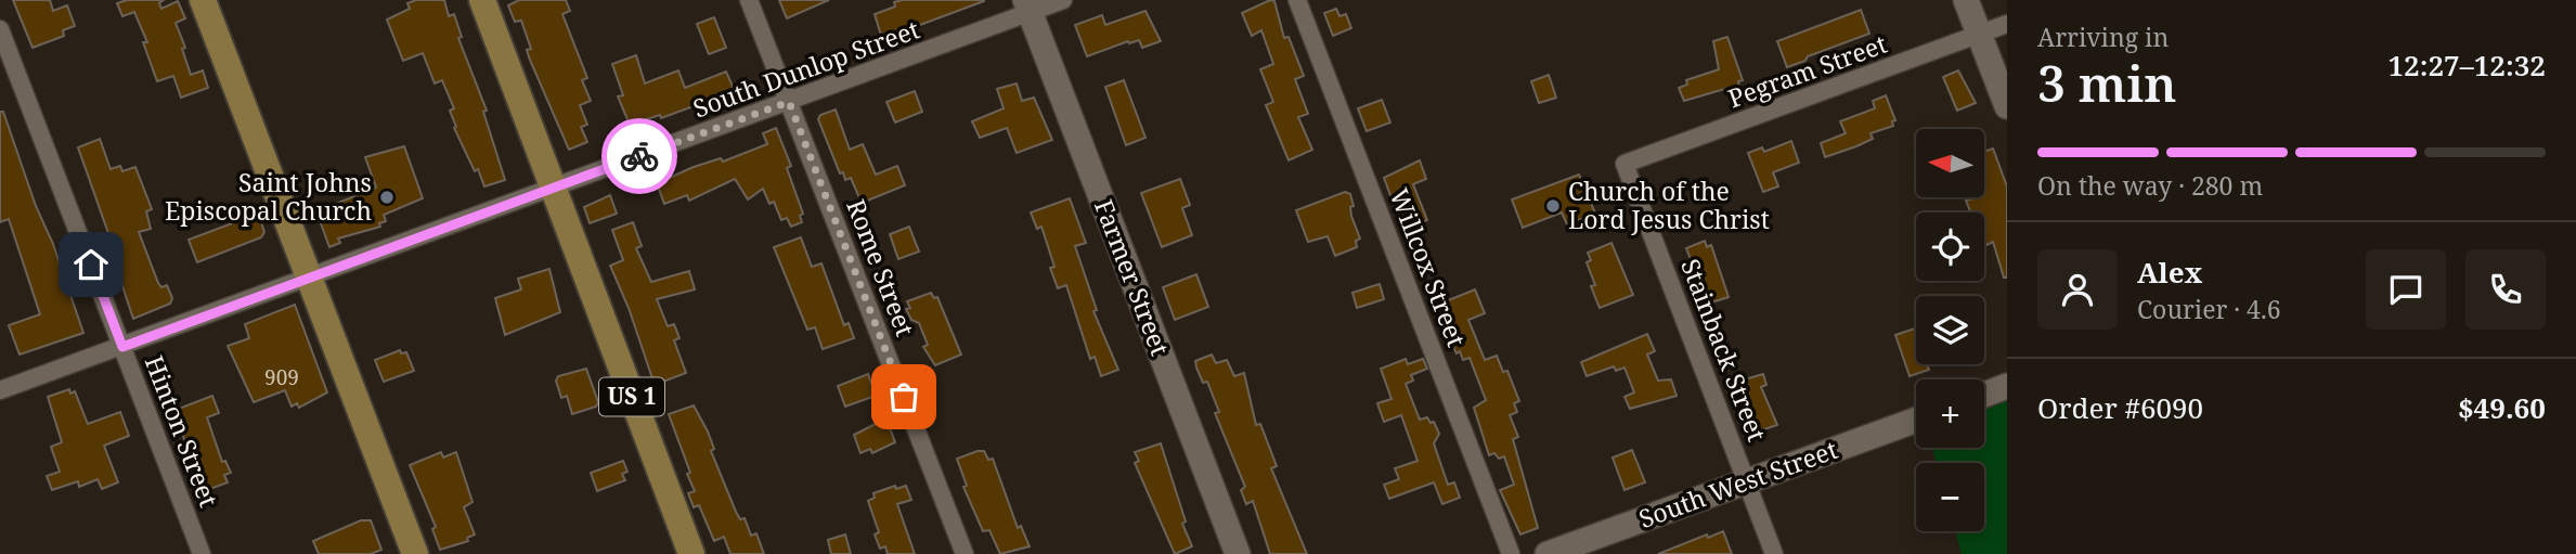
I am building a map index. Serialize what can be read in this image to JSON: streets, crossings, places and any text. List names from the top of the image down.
{
  "streets": {
    "main road": ["US 1"],
    "street": [
      "South Dunlop Street",
      "Pegram Street",
      "Rome Street",
      "Willcox Street",
      "Farmer Street",
      "Stainback Street",
      "Hinton Street",
      "South West Street"
    ]
  },
  "crossings": [
    ["South Dunlop Street", "Rome Street"],
    ["South Dunlop Street", "Farmer Street"],
    ["South Dunlop Street", "US 1"],
    ["South Dunlop Street", "Hinton Street"],
    ["Pegram Street", "Stainback Street"],
    ["Stainback Street", "South West Street"]
  ],
  "places": ["Saint Johns Episcopal Church", "Church of the Lord Jesus Christ"],
  "house_numbers": ["909"],
  "north": "left",
  "page": {
    "heading": ["3 min", "Arriving in", "12:27–12:32"],
    "panel": [
      "Alex",
      "Courier · 4.6",
      "Order #6090",
      "$49.60"
    ],
    "map_buttons": ["+", "−"],
    "bar": "On the way · 280 m"
  }
}
